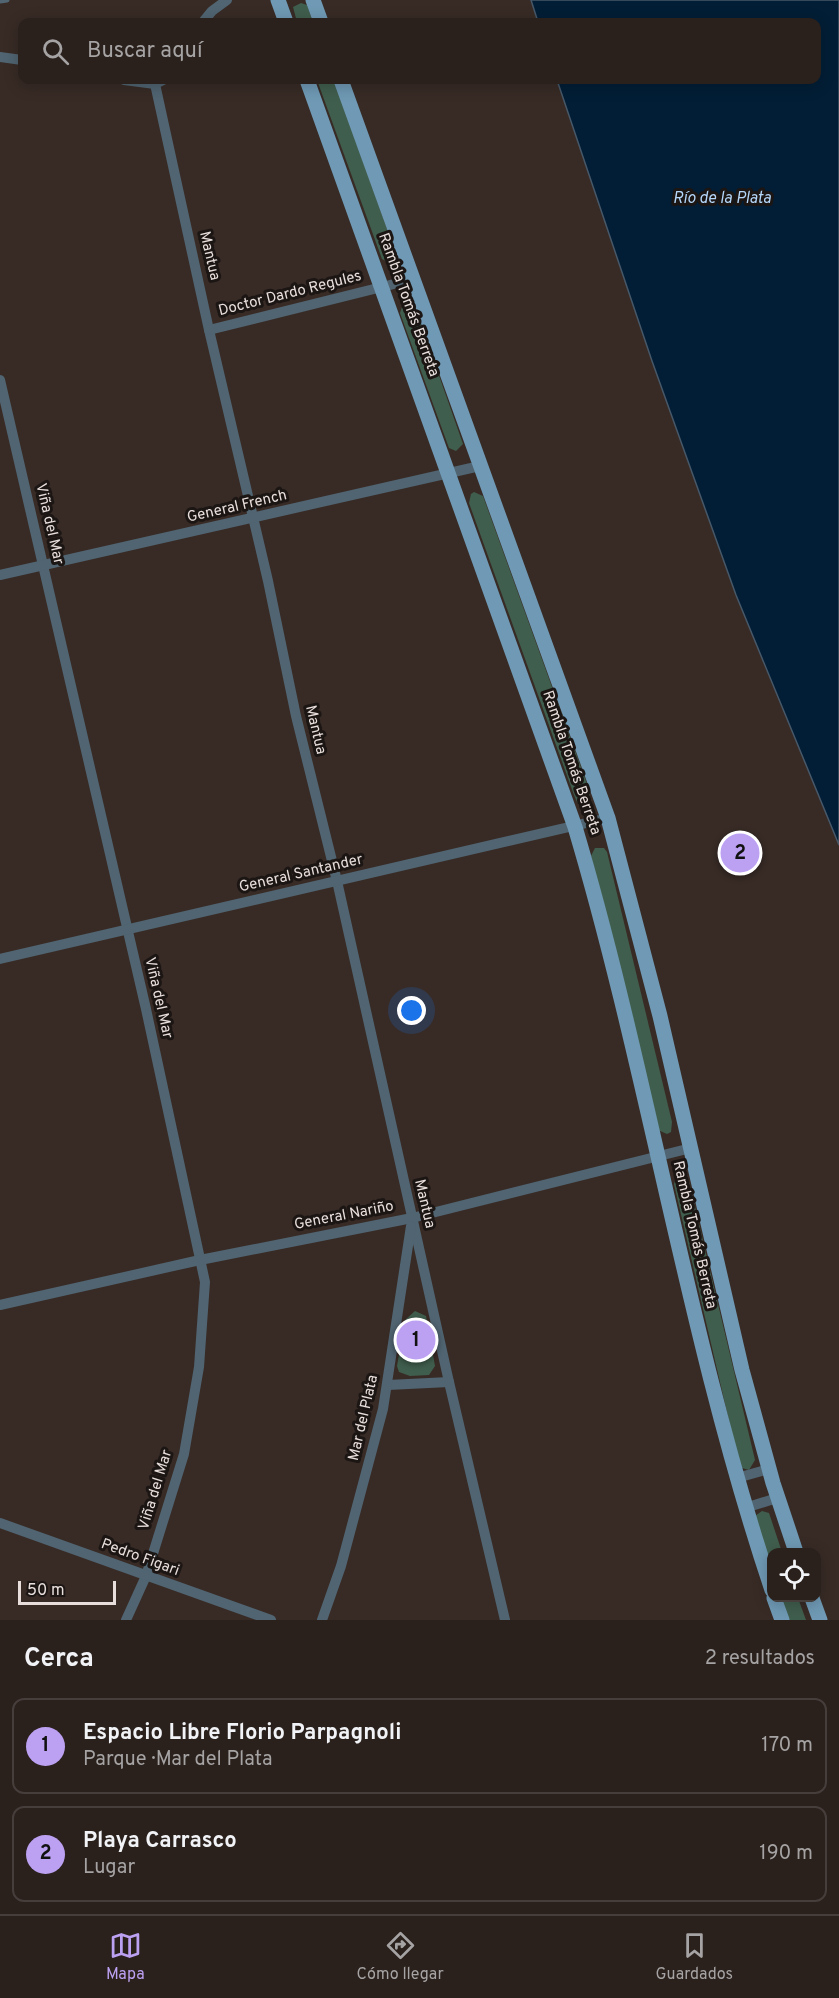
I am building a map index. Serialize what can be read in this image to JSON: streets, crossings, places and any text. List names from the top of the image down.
{
  "streets": {
    "main road": ["Rambla Tomás Berreta"],
    "street": [
      "Mantua",
      "Doctor Dardo Regules",
      "General French",
      "Viña del Mar",
      "General Santander",
      "General Nariño",
      "Mar del Plata",
      "Pedro Figari"
    ]
  },
  "crossings": [
    ["Mantua", "Doctor Dardo Regules"],
    ["Mantua", "General French"],
    ["Mantua", "General Santander"],
    ["Mantua", "General Nariño"],
    ["Mantua", "Mar del Plata"],
    ["Doctor Dardo Regules", "Rambla Tomás Berreta"],
    ["Rambla Tomás Berreta", "General French"],
    ["Rambla Tomás Berreta", "General Santander"],
    ["Rambla Tomás Berreta", "General Nariño"],
    ["General French", "Viña del Mar"],
    ["Viña del Mar", "General Santander"],
    ["Viña del Mar", "General Nariño"],
    ["Viña del Mar", "Pedro Figari"],
    ["General Nariño", "Mar del Plata"]
  ],
  "water": ["Río de la Plata"],
  "scale_bar": "50 m",
  "page": {
    "search": "Buscar aquí",
    "pins": ["2", "1"],
    "scale": "50 m",
    "heading": ["Cerca", "2 resultados"],
    "list": [
      {
        "mark": "1",
        "name": "Espacio Libre Florio Parpagnoli",
        "note": "Parque · Mar del Plata",
        "value": "170 m"
      },
      {
        "mark": "2",
        "name": "Playa Carrasco",
        "note": "Lugar",
        "value": "190 m"
      }
    ],
    "nav": ["Mapa", "Cómo llegar", "Guardados"]
  }
}
